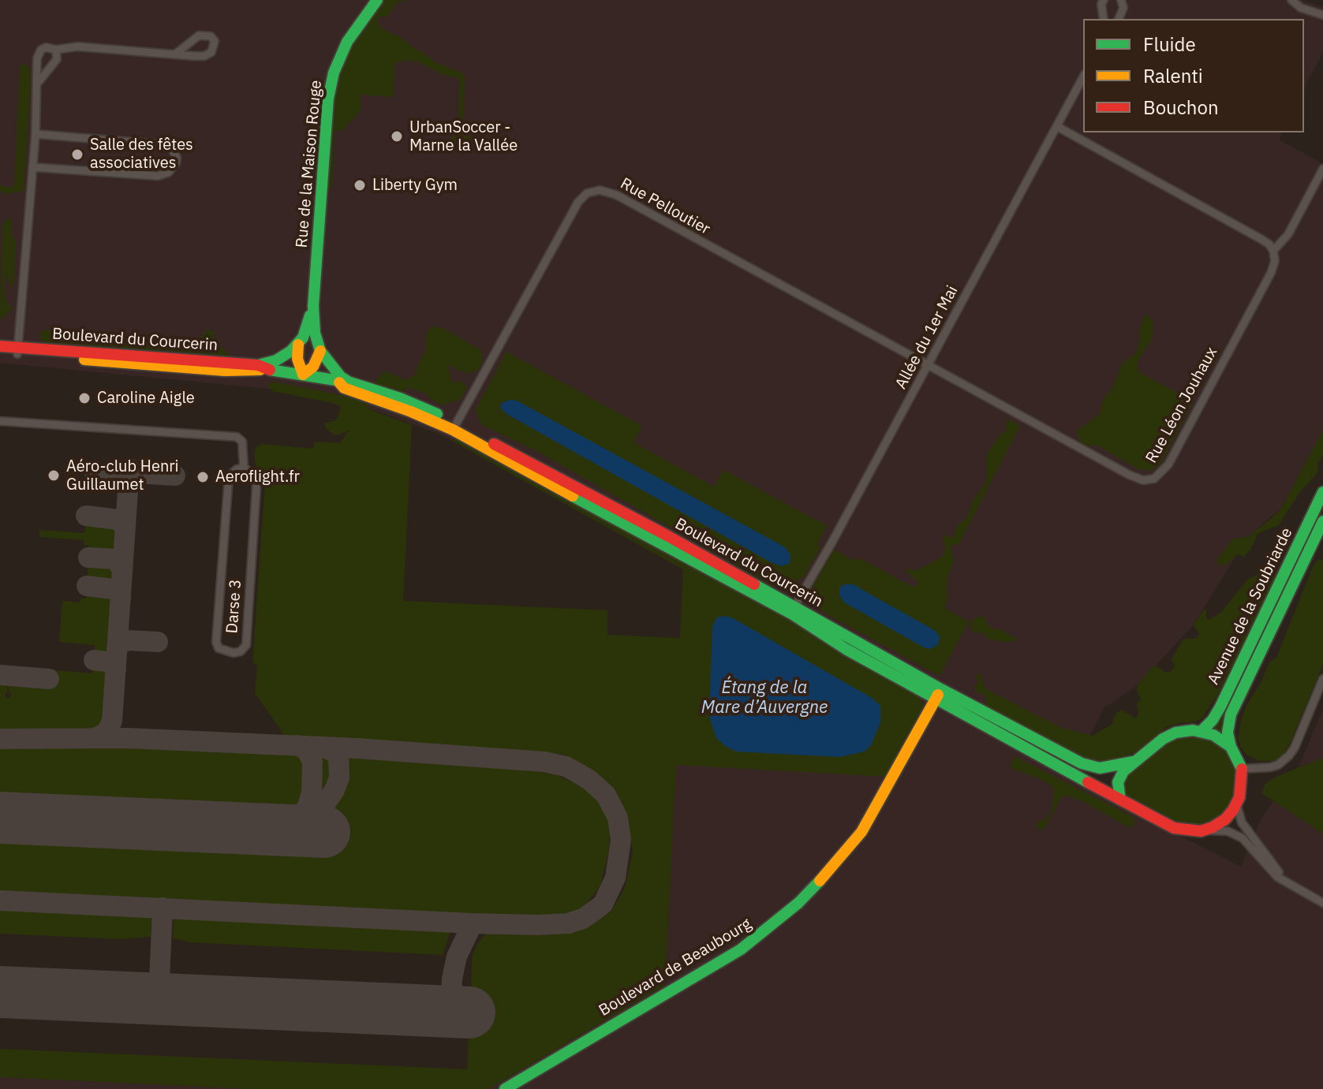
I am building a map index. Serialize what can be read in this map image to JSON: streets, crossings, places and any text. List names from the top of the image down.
{
  "streets": {
    "main road": [
      "Rue de la Maison Rouge",
      "Boulevard du Courcerin",
      "Avenue de la Soubriarde",
      "Boulevard de Beaubourg"
    ],
    "street": [
      "Rue Pelloutier",
      "Allée du 1er Mai",
      "Rue Léon Jouhaux",
      "Darse 3"
    ]
  },
  "crossings": [
    ["Rue Pelloutier", "Allée du 1er Mai"],
    ["Rue Pelloutier", "Boulevard du Courcerin"],
    ["Rue Pelloutier", "Rue Léon Jouhaux"],
    ["Allée du 1er Mai", "Boulevard du Courcerin"],
    ["Allée du 1er Mai", "Rue Léon Jouhaux"],
    ["Boulevard du Courcerin", "Avenue de la Soubriarde"],
    ["Boulevard du Courcerin", "Boulevard de Beaubourg"]
  ],
  "water": ["Étang de la Mare d’Auvergne"],
  "places": [
    "UrbanSoccer - Marne la Vallée",
    "Salle des fêtes associatives",
    "Liberty Gym",
    "Caroline Aigle",
    "Aéro-club Henri Guillaumet",
    "Aeroflight.fr"
  ],
  "legend": ["Fluide", "Ralenti", "Bouchon"]
}
